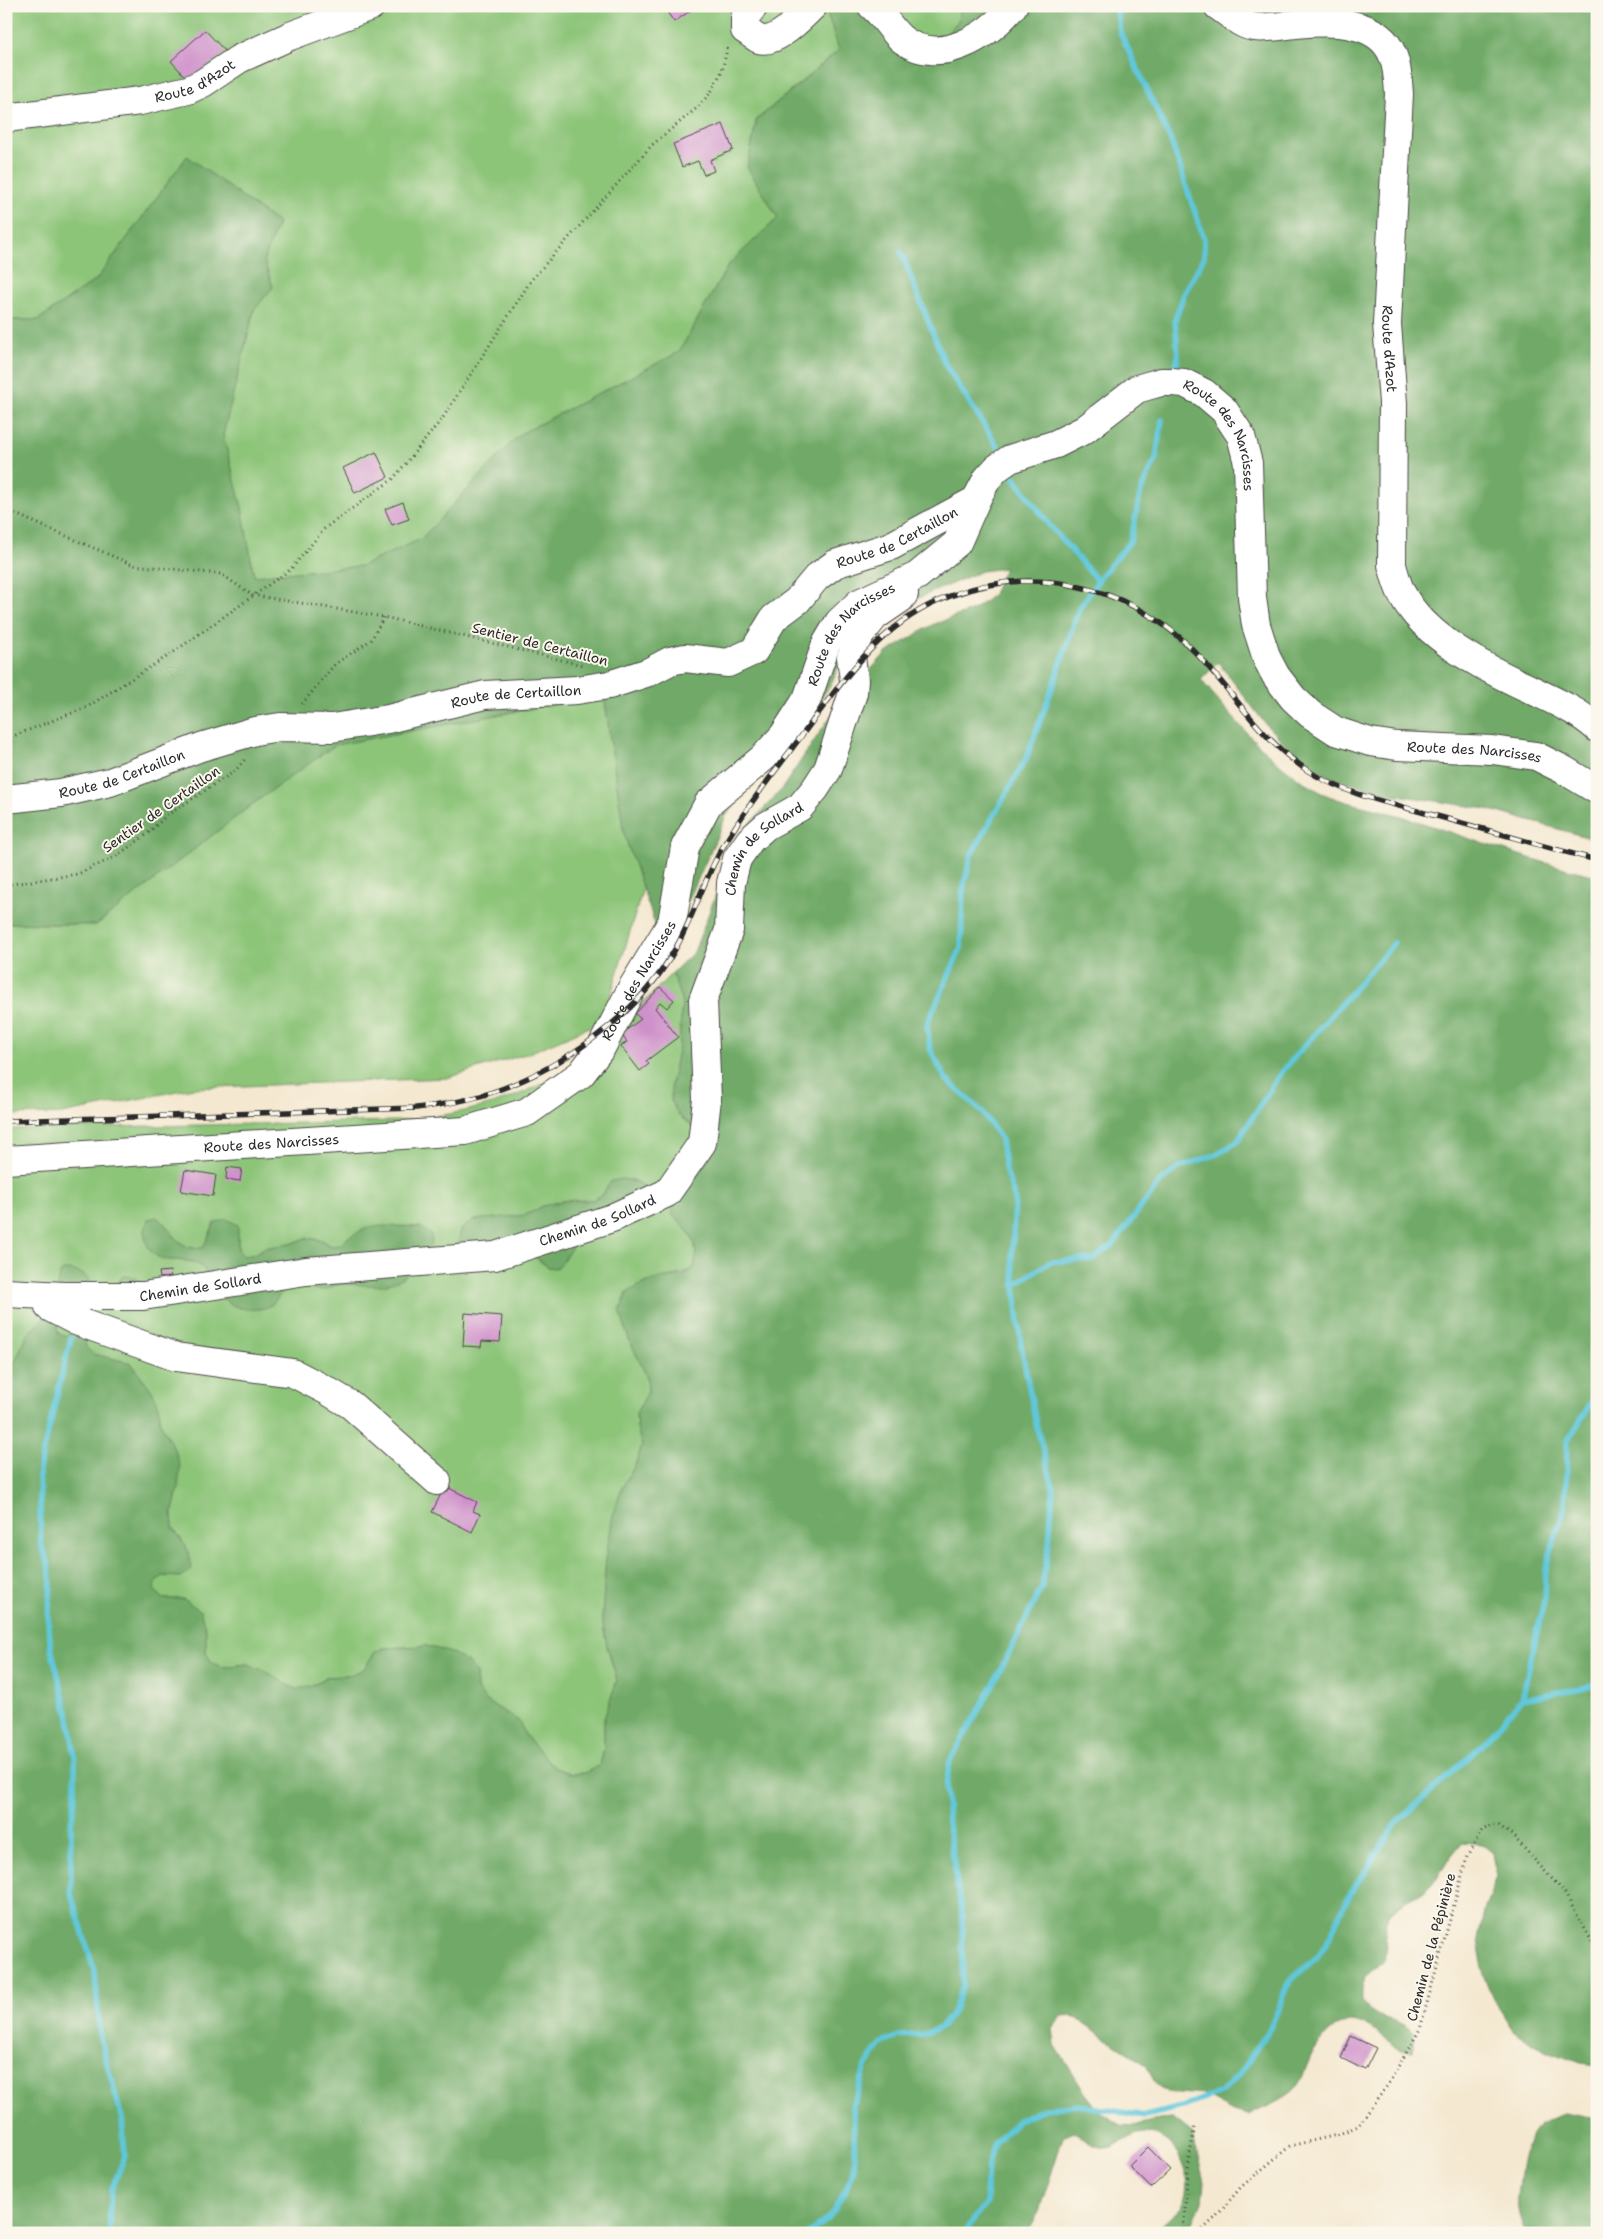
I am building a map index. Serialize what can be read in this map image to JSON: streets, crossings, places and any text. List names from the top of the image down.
{
  "streets": {
    "street": [
      "Route d'Azot",
      "Route des Narcisses",
      "Route de Certaillon",
      "Chemin de Sollard"
    ],
    "path": ["Sentier de Certaillon", "Chemin de la Pépinière"]
  },
  "crossings": [
    ["Route des Narcisses", "Route de Certaillon"],
    ["Route des Narcisses", "Chemin de Sollard"]
  ]
}
